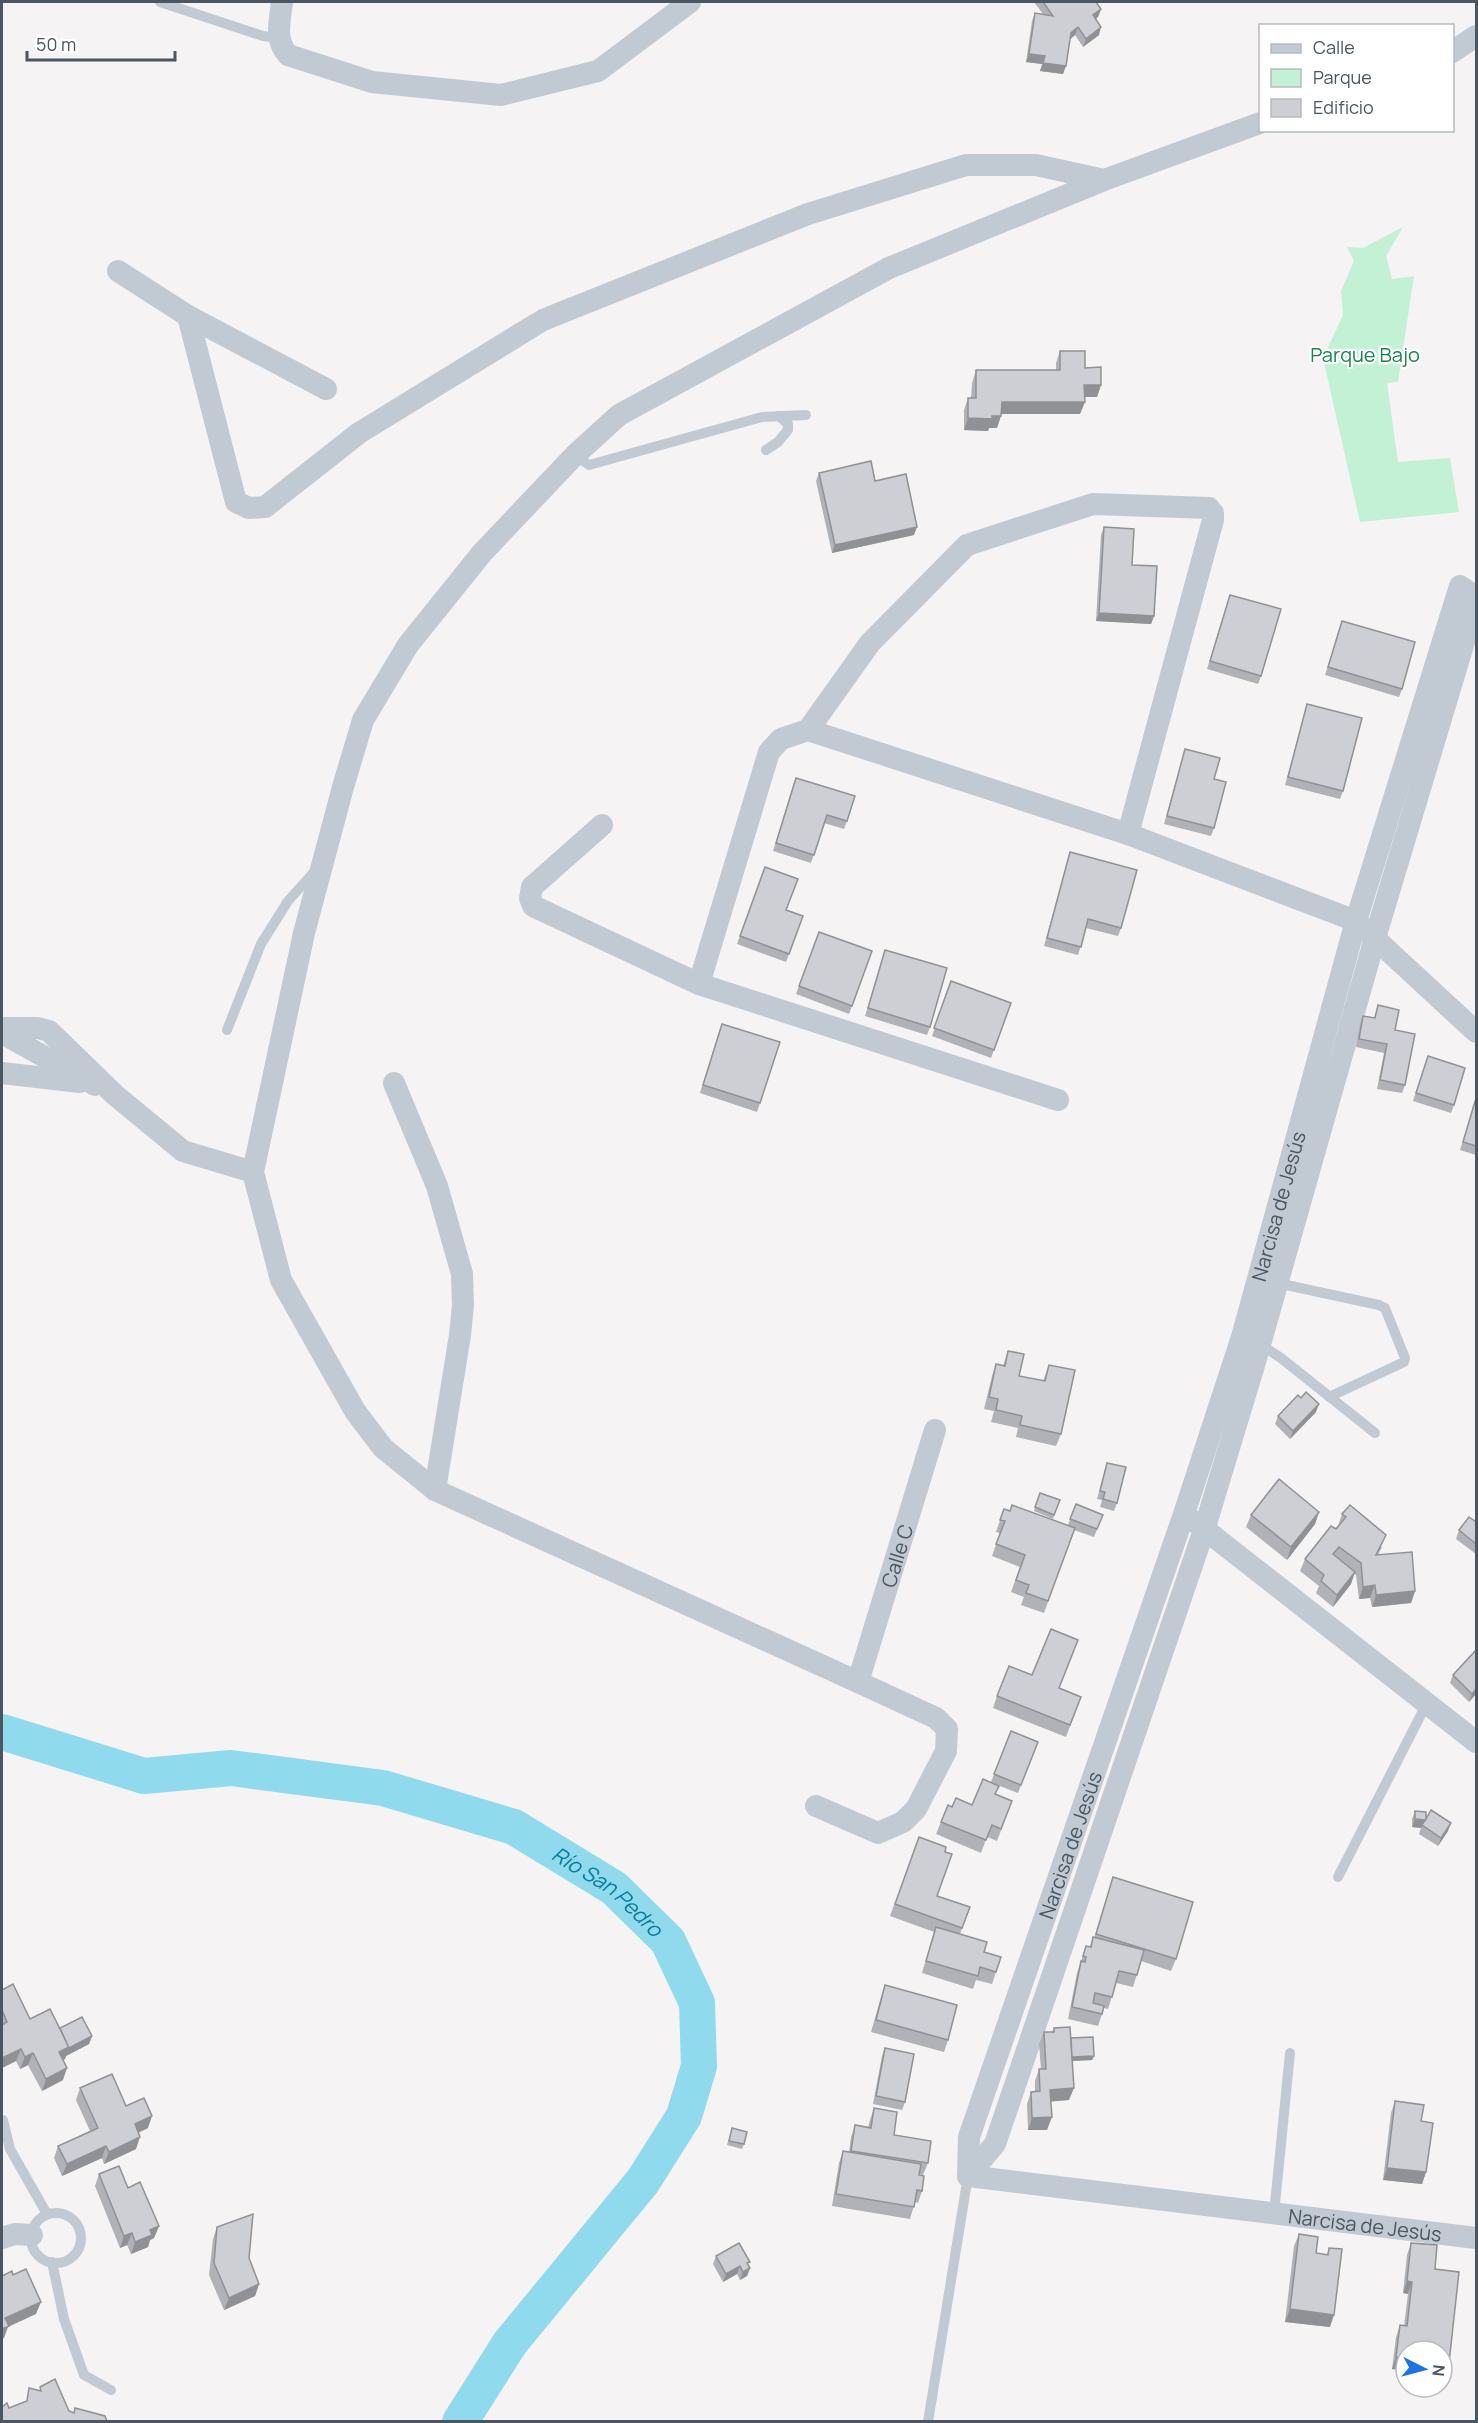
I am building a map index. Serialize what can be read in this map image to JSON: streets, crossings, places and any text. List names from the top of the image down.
{
  "streets": {
    "street": ["Narcisa de Jesús", "Calle C"]
  },
  "water": ["Río San Pedro"],
  "parks": ["Parque Bajo"],
  "legend": ["Calle", "Parque", "Edificio"],
  "scale_bar": "50 m",
  "north": "right"
}
